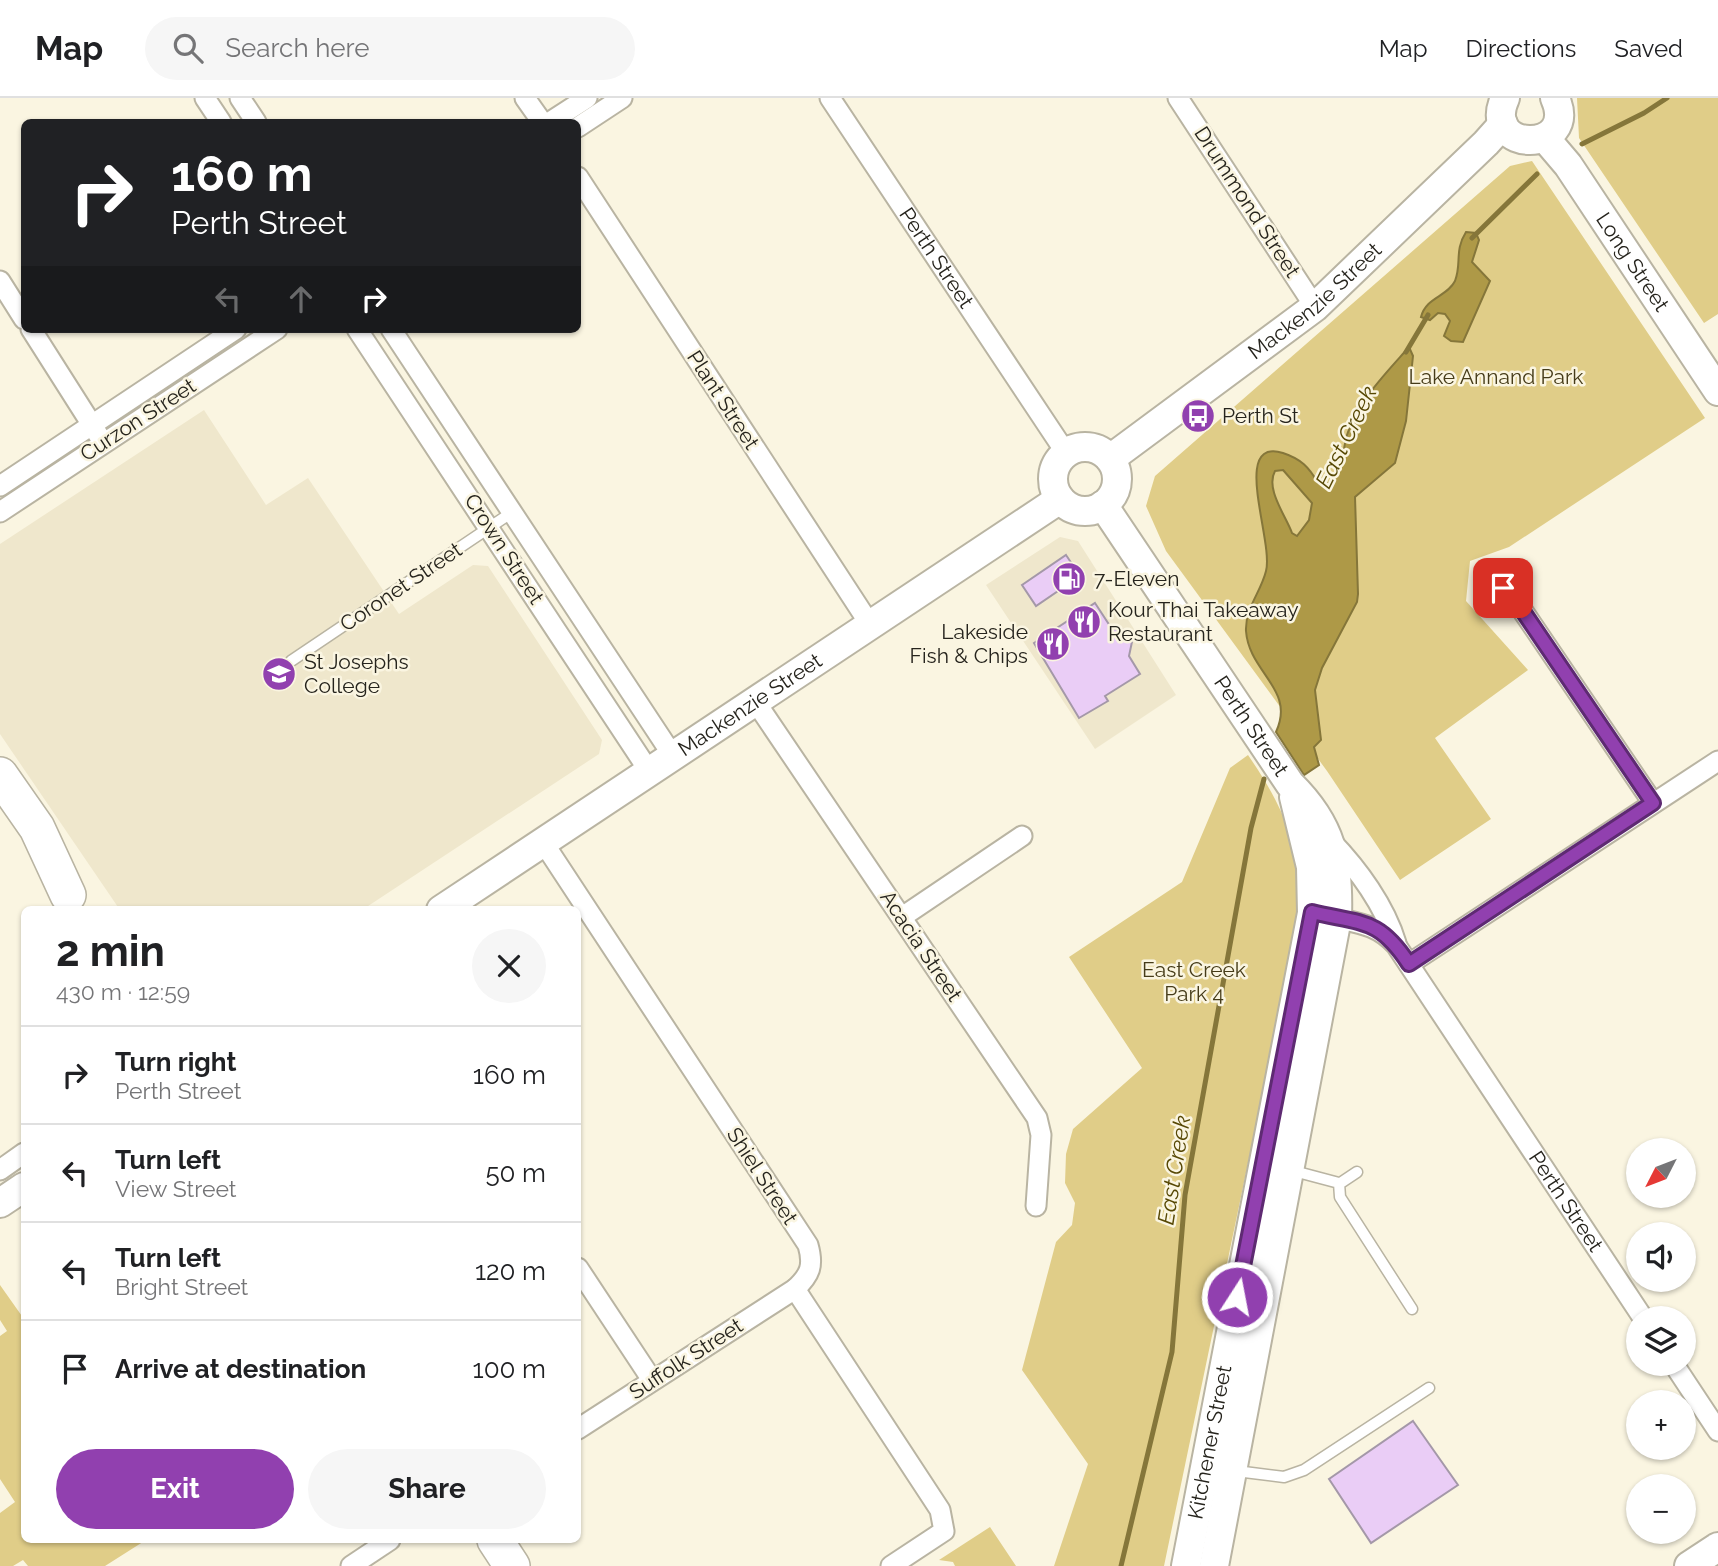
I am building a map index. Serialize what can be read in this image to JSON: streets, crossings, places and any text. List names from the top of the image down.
{
  "streets": {
    "main road": [
      "Perth Street",
      "Long Street",
      "Mackenzie Street",
      "Kitchener Street"
    ],
    "street": [
      "Drummond Street",
      "Plant Street",
      "Curzon Street",
      "Crown Street",
      "Acacia Street",
      "Shiel Street",
      "Suffolk Street"
    ],
    "lane": ["Coronet Street"]
  },
  "crossings": [
    ["Drummond Street", "Mackenzie Street"],
    ["Perth Street", "Mackenzie Street"],
    ["Perth Street", "Kitchener Street"],
    ["Mackenzie Street", "Plant Street"],
    ["Mackenzie Street", "Crown Street"],
    ["Mackenzie Street", "Acacia Street"],
    ["Mackenzie Street", "Shiel Street"],
    ["Crown Street", "Coronet Street"],
    ["Shiel Street", "Suffolk Street"]
  ],
  "water": ["East Creek"],
  "parks": ["Lake Annand Park", "East Creek Park 4"],
  "places": {
    "bus stop": ["Perth St"],
    "fuel station": ["7-Eleven"],
    "restaurant": ["Kour Thai Takeaway Restaurant", "Lakeside Fish & Chips"],
    "school or university": ["St Josephs College"]
  },
  "north": "bottom left",
  "page": {
    "header": "Map",
    "search": "Search here",
    "nav": ["Map", "Directions", "Saved"],
    "turn": ["160 m", "Perth Street"],
    "heading": ["2 min", "430 m · 12:59"],
    "list": [
      {
        "name": "Turn right",
        "note": "Perth Street",
        "value": "160 m"
      },
      {
        "name": "Turn left",
        "note": "View Street",
        "value": "50 m"
      },
      {
        "name": "Turn left",
        "note": "Bright Street",
        "value": "120 m"
      },
      {
        "name": "Arrive at destination",
        "value": "100 m"
      }
    ],
    "map_buttons": ["+", "−"],
    "buttons": ["Exit", "Share"]
  }
}
